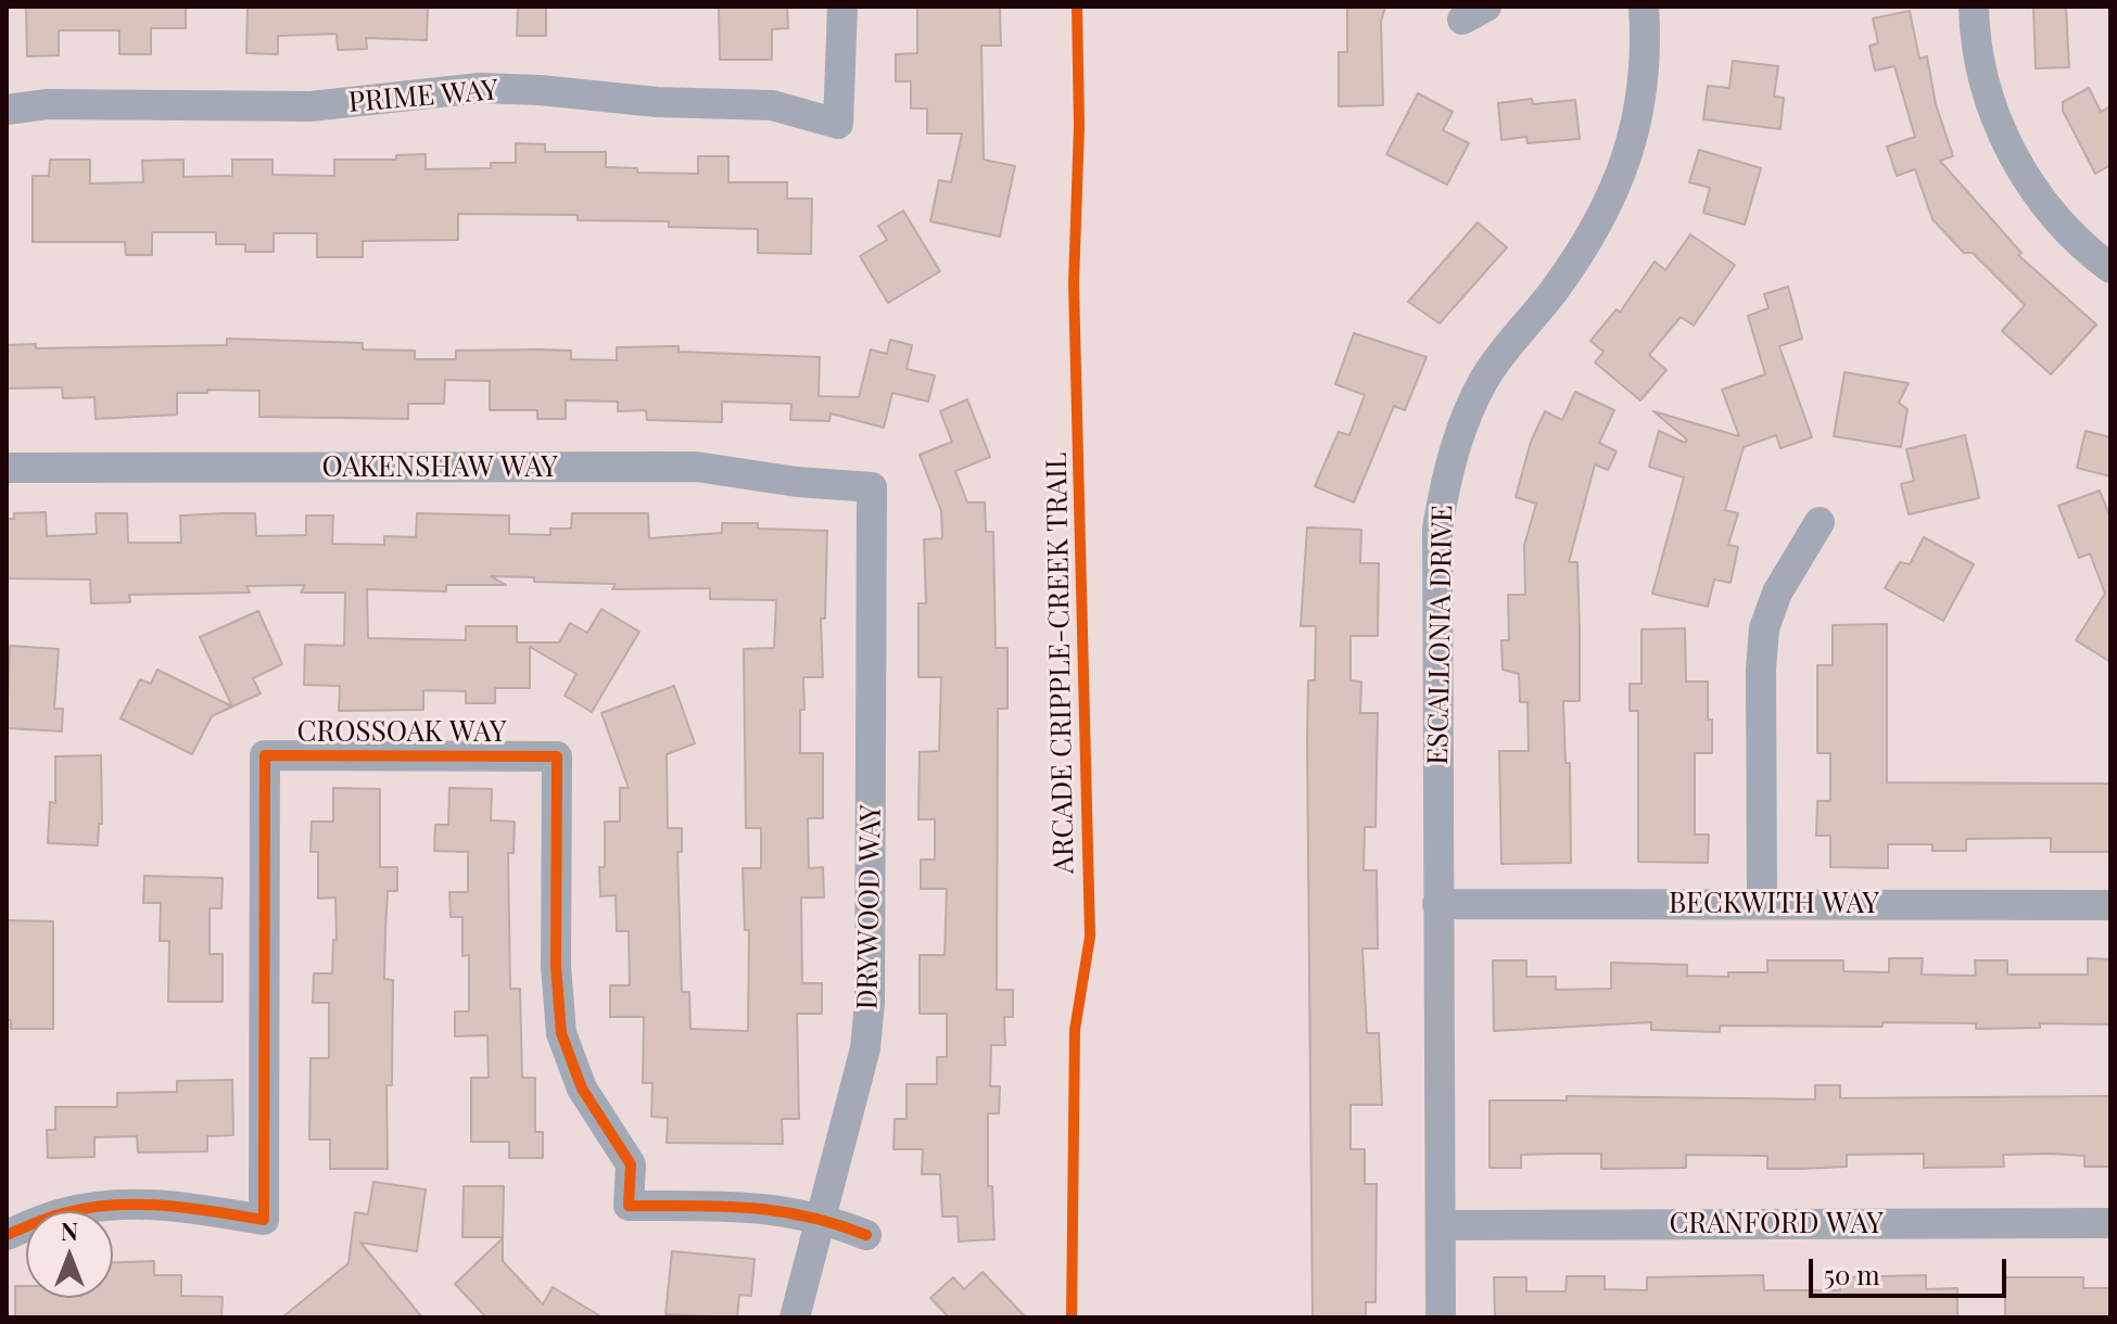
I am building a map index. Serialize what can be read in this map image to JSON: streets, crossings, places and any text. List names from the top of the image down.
{
  "streets": {
    "street": [
      "PRIME WAY",
      "OAKENSHAW WAY",
      "ESCALLONIA DRIVE",
      "CROSSOAK WAY",
      "BECKWITH WAY",
      "DRYWOOD WAY",
      "CRANFORD WAY"
    ],
    "cycle path": ["ARCADE CRIPPLE-CREEK TRAIL"]
  },
  "crossings": [
    ["OAKENSHAW WAY", "DRYWOOD WAY"],
    ["ESCALLONIA DRIVE", "BECKWITH WAY"],
    ["ESCALLONIA DRIVE", "CRANFORD WAY"],
    ["CROSSOAK WAY", "DRYWOOD WAY"]
  ],
  "scale_bar": "50 m",
  "north": "top"
}
